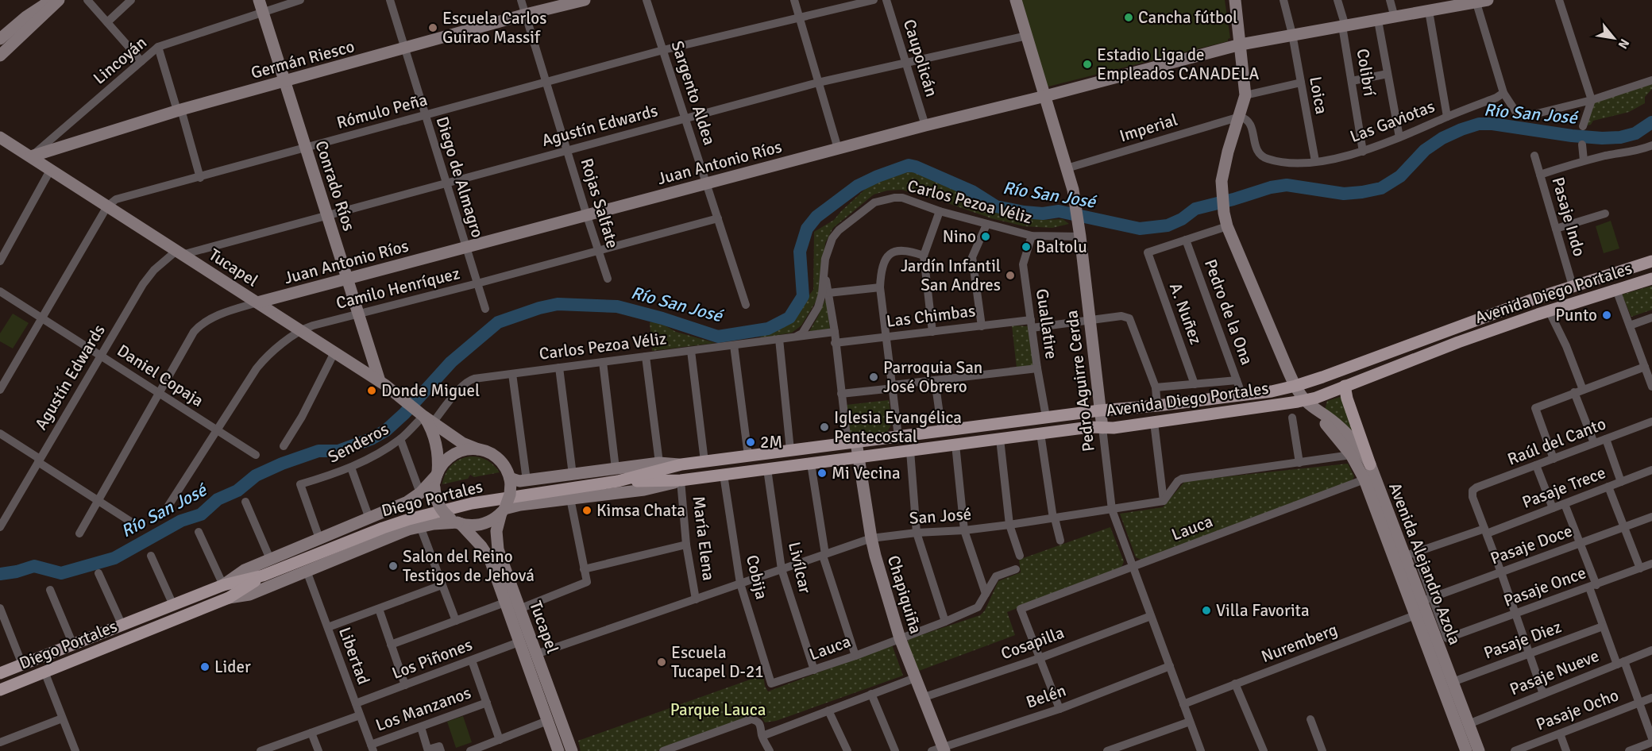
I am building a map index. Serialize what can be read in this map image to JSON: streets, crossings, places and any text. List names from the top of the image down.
{
  "streets": {
    "main road": [
      "Germán Riesco",
      "Juan Antonio Ríos",
      "Conrado Ríos",
      "Tucapel",
      "Avenida Diego Portales",
      "Pedro Aguirre Cerda",
      "Diego Portales",
      "Avenida Alejandro Azola",
      "Chapiquiña"
    ],
    "street": [
      "Caupolicán",
      "Lincoyán",
      "Colibrí",
      "Sargento Aldea",
      "Loica",
      "Rómulo Peña",
      "Las Gaviotas",
      "Agustín Edwards",
      "Imperial",
      "Diego de Almagro",
      "Carlos Pezoa Véliz",
      "Rojas Salfate",
      "Pasaje Indo",
      "Camilo Henríquez",
      "Pedro de la Ona",
      "A. Nuñez",
      "Las Chimbas",
      "Guallatire",
      "Daniel Copaja",
      "Raúl del Canto",
      "Senderos",
      "Pasaje Trece",
      "San José",
      "Lauca",
      "María Elena",
      "Pasaje Doce",
      "Livílcar",
      "Cobija",
      "Pasaje Once",
      "Pasaje Diez",
      "Cosapilla",
      "Nuremberg",
      "Libertad",
      "Los Piñones",
      "Pasaje Nueve",
      "Belén",
      "Los Manzanos",
      "Pasaje Ocho"
    ]
  },
  "crossings": [
    ["Caupolicán", "Agustín Edwards"],
    ["Caupolicán", "Juan Antonio Ríos"],
    ["Germán Riesco", "Lincoyán"],
    ["Germán Riesco", "Diego de Almagro"],
    ["Germán Riesco", "Conrado Ríos"],
    ["Germán Riesco", "Rojas Salfate"],
    ["Germán Riesco", "Tucapel"],
    ["Lincoyán", "Conrado Ríos"],
    ["Lincoyán", "Tucapel"],
    ["Colibrí", "Las Gaviotas"],
    ["Colibrí", "Juan Antonio Ríos"],
    ["Sargento Aldea", "Rómulo Peña"],
    ["Sargento Aldea", "Agustín Edwards"],
    ["Sargento Aldea", "Juan Antonio Ríos"],
    ["Sargento Aldea", "Camilo Henríquez"],
    ["Loica", "Las Gaviotas"],
    ["Loica", "Juan Antonio Ríos"],
    ["Rómulo Peña", "Diego de Almagro"],
    ["Rómulo Peña", "Conrado Ríos"],
    ["Rómulo Peña", "Rojas Salfate"],
    ["Rómulo Peña", "Tucapel"],
    ["Las Gaviotas", "Imperial"],
    ["Las Gaviotas", "Avenida Alejandro Azola"],
    ["Agustín Edwards", "Diego de Almagro"],
    ["Agustín Edwards", "Conrado Ríos"],
    ["Agustín Edwards", "Rojas Salfate"],
    ["Agustín Edwards", "Tucapel"],
    ["Agustín Edwards", "Daniel Copaja"],
    ["Agustín Edwards", "Pedro Aguirre Cerda"],
    ["Imperial", "Pedro Aguirre Cerda"],
    ["Imperial", "Avenida Alejandro Azola"],
    ["Juan Antonio Ríos", "Diego de Almagro"],
    ["Juan Antonio Ríos", "Conrado Ríos"],
    ["Juan Antonio Ríos", "Rojas Salfate"],
    ["Juan Antonio Ríos", "Tucapel"],
    ["Juan Antonio Ríos", "Daniel Copaja"],
    ["Juan Antonio Ríos", "Pedro Aguirre Cerda"],
    ["Juan Antonio Ríos", "Avenida Alejandro Azola"],
    ["Diego de Almagro", "Camilo Henríquez"],
    ["Conrado Ríos", "Tucapel"],
    ["Conrado Ríos", "Camilo Henríquez"],
    ["Carlos Pezoa Véliz", "Tucapel"],
    ["Carlos Pezoa Véliz", "Guallatire"],
    ["Carlos Pezoa Véliz", "Pedro Aguirre Cerda"],
    ["Carlos Pezoa Véliz", "Senderos"],
    ["Carlos Pezoa Véliz", "Chapiquiña"],
    ["Rojas Salfate", "Camilo Henríquez"],
    ["Pasaje Indo", "Avenida Diego Portales"],
    ["Tucapel", "Camilo Henríquez"],
    ["Tucapel", "Senderos"],
    ["Tucapel", "Diego Portales"],
    ["Tucapel", "San José"],
    ["Tucapel", "Los Piñones"],
    ["Camilo Henríquez", "Daniel Copaja"],
    ["Avenida Diego Portales", "Pedro de la Ona"],
    ["Avenida Diego Portales", "A. Nuñez"],
    ["Avenida Diego Portales", "Las Chimbas"],
    ["Avenida Diego Portales", "Guallatire"],
    ["Avenida Diego Portales", "Pedro Aguirre Cerda"],
    ["Avenida Diego Portales", "Diego Portales"],
    ["Avenida Diego Portales", "María Elena"],
    ["Avenida Diego Portales", "Avenida Alejandro Azola"],
    ["Avenida Diego Portales", "Livílcar"],
    ["Avenida Diego Portales", "Cobija"],
    ["Avenida Diego Portales", "Chapiquiña"],
    ["Pedro de la Ona", "A. Nuñez"],
    ["Las Chimbas", "Guallatire"],
    ["Las Chimbas", "Pedro Aguirre Cerda"],
    ["Las Chimbas", "Chapiquiña"],
    ["Pedro Aguirre Cerda", "San José"],
    ["Pedro Aguirre Cerda", "Lauca"],
    ["Pedro Aguirre Cerda", "Cosapilla"],
    ["Pedro Aguirre Cerda", "Nuremberg"],
    ["Pedro Aguirre Cerda", "Belén"],
    ["Raúl del Canto", "Pasaje Trece"],
    ["Senderos", "Diego Portales"],
    ["Pasaje Trece", "Avenida Alejandro Azola"],
    ["Diego Portales", "María Elena"],
    ["Diego Portales", "Libertad"],
    ["San José", "María Elena"],
    ["San José", "Livílcar"],
    ["San José", "Cobija"],
    ["San José", "Chapiquiña"],
    ["Lauca", "Avenida Alejandro Azola"],
    ["Lauca", "Livílcar"],
    ["Lauca", "Cobija"],
    ["Lauca", "Chapiquiña"],
    ["Lauca", "Cosapilla"],
    ["Pasaje Doce", "Avenida Alejandro Azola"],
    ["Pasaje Doce", "Pasaje Once"],
    ["Pasaje Doce", "Nuremberg"],
    ["Avenida Alejandro Azola", "Pasaje Once"],
    ["Avenida Alejandro Azola", "Pasaje Diez"],
    ["Avenida Alejandro Azola", "Nuremberg"],
    ["Avenida Alejandro Azola", "Pasaje Nueve"],
    ["Pasaje Once", "Nuremberg"],
    ["Chapiquiña", "Cosapilla"],
    ["Chapiquiña", "Belén"],
    ["Libertad", "Los Piñones"],
    ["Libertad", "Los Manzanos"]
  ],
  "water": ["Río San José"],
  "parks": ["Parque Lauca"],
  "places": [
    "Cancha fútbol",
    "Escuela Carlos Guirao Massif",
    "Estadio Liga de Empleados CANADELA",
    "Nino",
    "Baltolu",
    "Jardín Infantil San Andres",
    "Punto",
    "Parroquia San José Obrero",
    "Donde Miguel",
    "Iglesia Evangélica Pentecostal",
    "2M",
    "Mi Vecina",
    "Kimsa Chata",
    "Salon del Reino Testigos de Jehová",
    "Villa Favorita",
    "Escuela Tucapel D-21",
    "Lider"
  ],
  "north": "bottom right"
}
